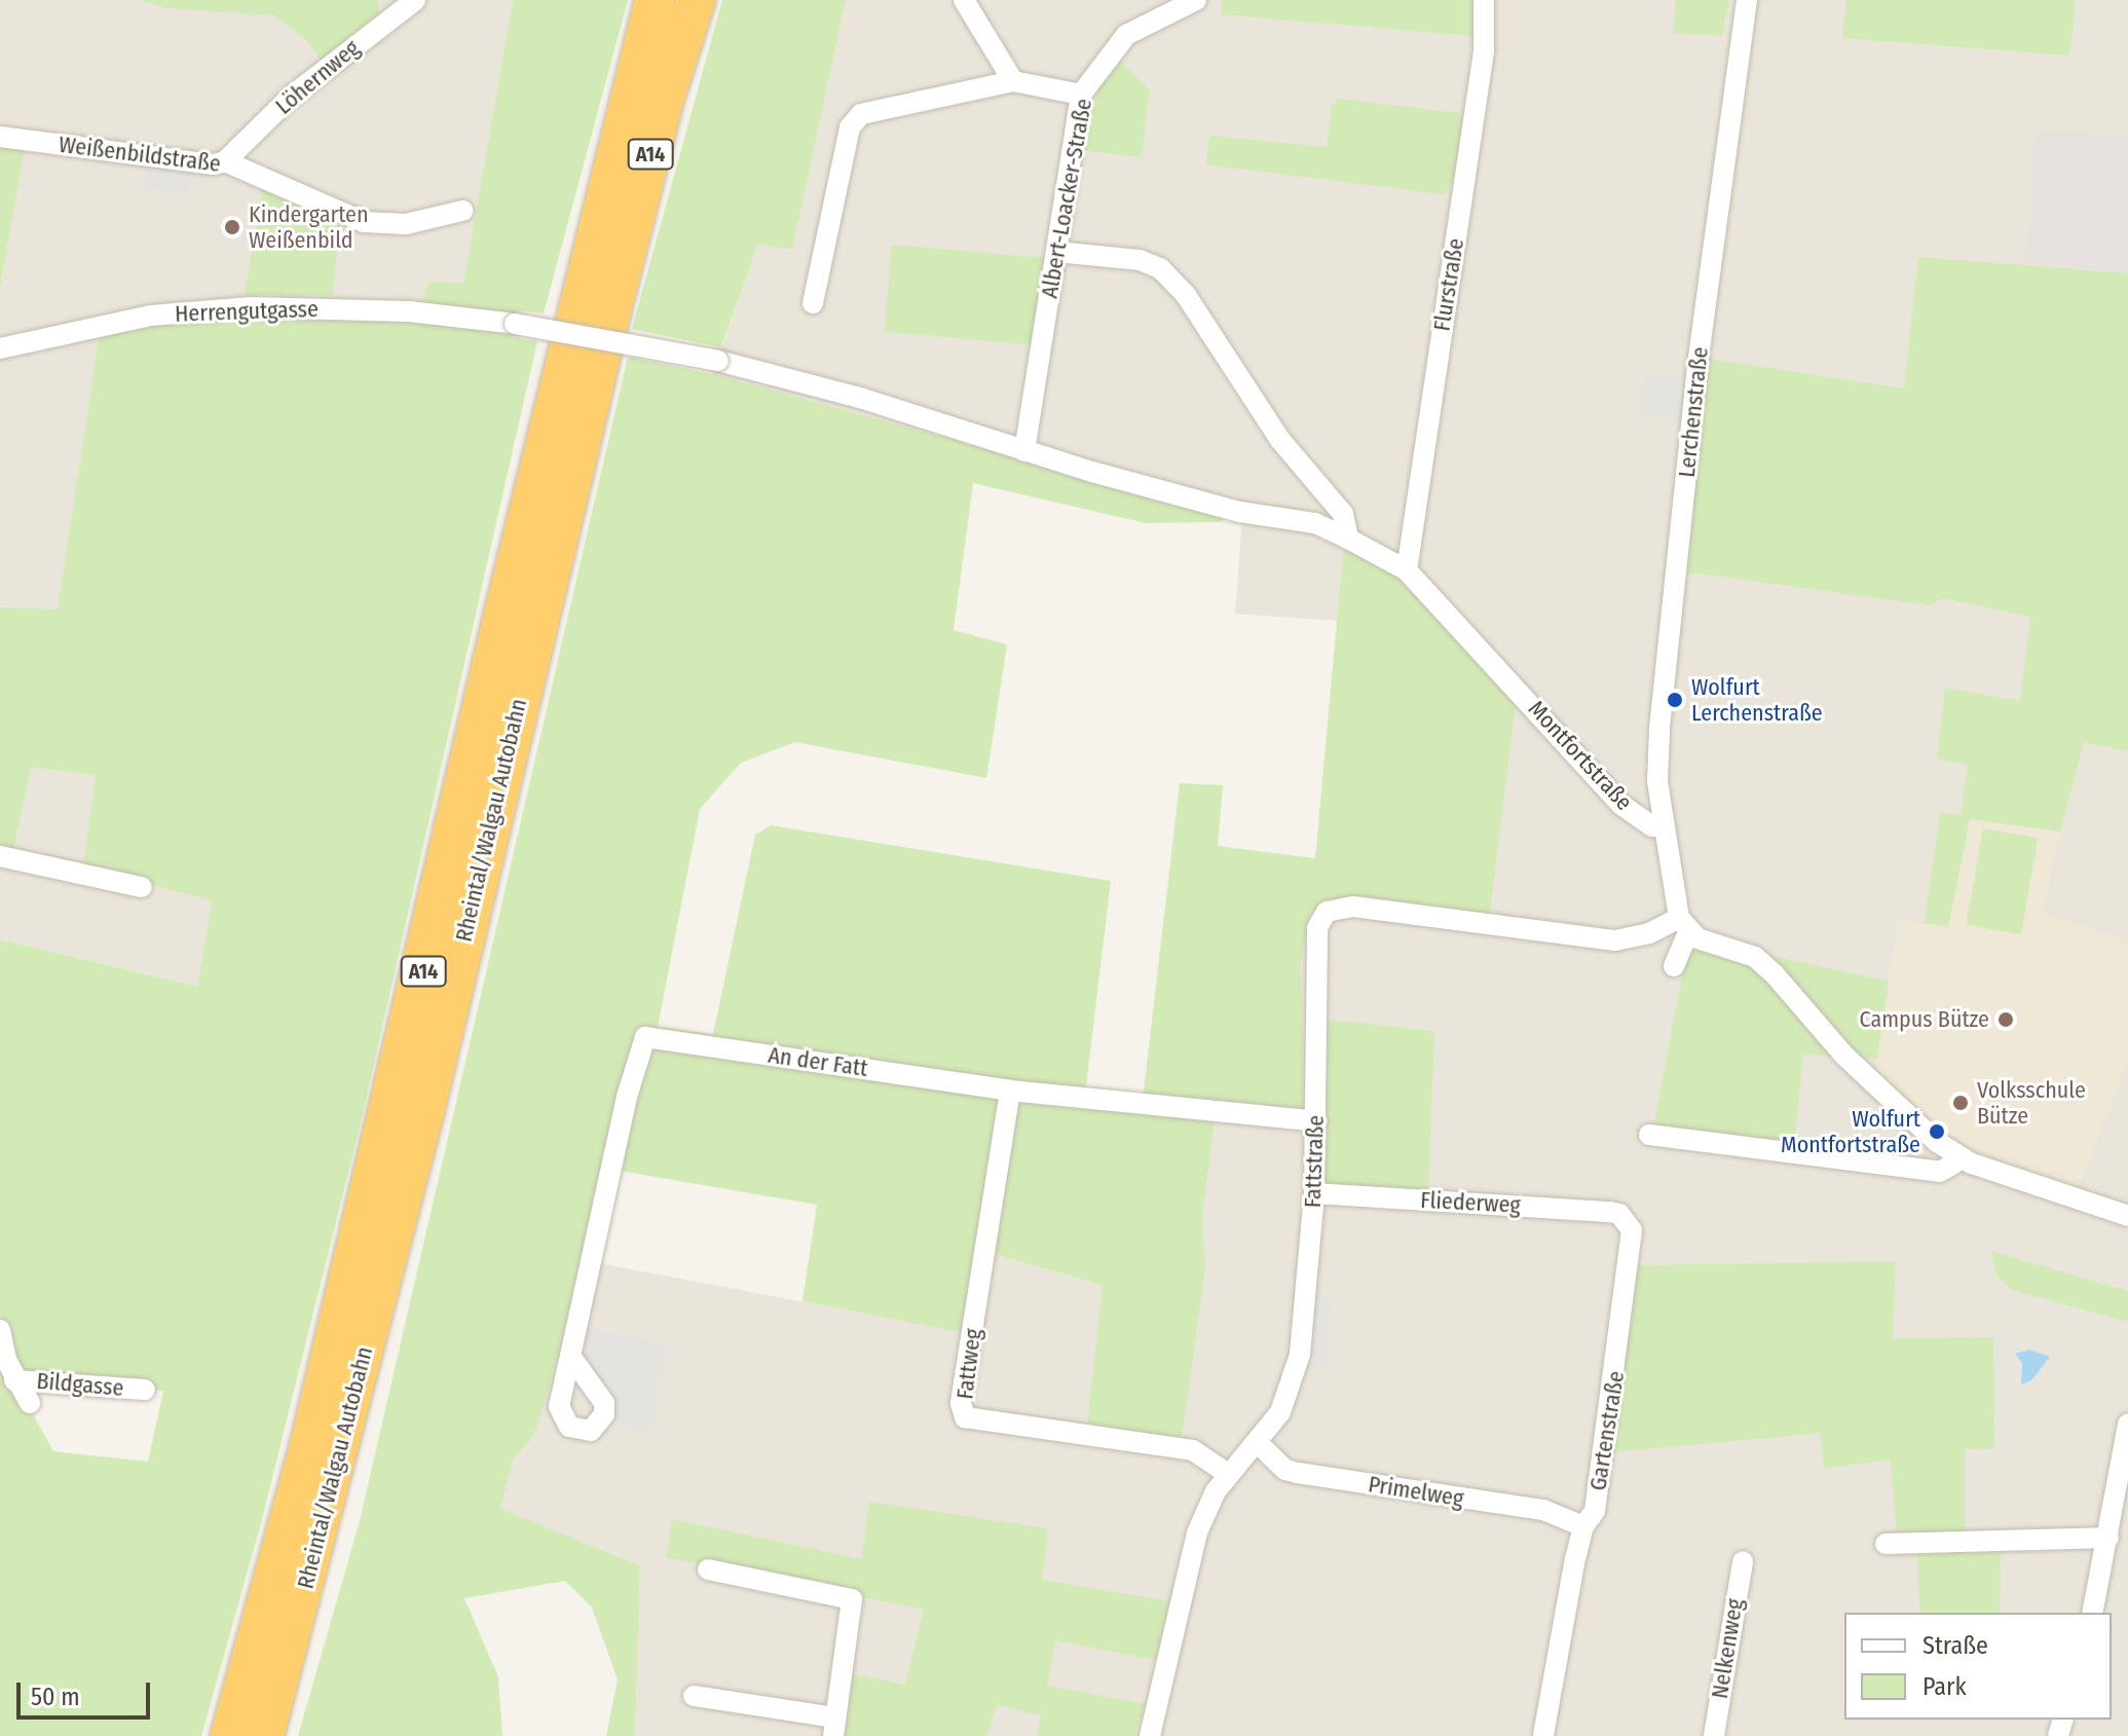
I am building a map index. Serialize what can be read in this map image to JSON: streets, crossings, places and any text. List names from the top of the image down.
{
  "streets": {
    "highway": ["A14", "Rheintal/Walgau Autobahn"],
    "street": [
      "Löhernweg",
      "Weißenbildstraße",
      "Albert-Loacker-Straße",
      "Flurstraße",
      "Herrengutgasse",
      "Lerchenstraße",
      "Montfortstraße",
      "An der Fatt",
      "Fattstraße",
      "Fliederweg",
      "Fattweg",
      "Bildgasse",
      "Gartenstraße",
      "Primelweg",
      "Nelkenweg"
    ]
  },
  "crossings": [
    ["Löhernweg", "Weißenbildstraße"],
    ["Albert-Loacker-Straße", "Herrengutgasse"],
    ["Flurstraße", "Montfortstraße"],
    ["Lerchenstraße", "Montfortstraße"],
    ["An der Fatt", "Fattstraße"],
    ["An der Fatt", "Fattweg"],
    ["Fattstraße", "Fliederweg"],
    ["Fattstraße", "Fattweg"],
    ["Fattstraße", "Primelweg"],
    ["Fliederweg", "Gartenstraße"],
    ["Gartenstraße", "Primelweg"]
  ],
  "places": [
    "Kindergarten Weißenbild",
    "Wolfurt Lerchenstraße",
    "Campus Bütze",
    "Volksschule Bütze",
    "Wolfurt Montfortstraße"
  ],
  "legend": ["Straße", "Park"],
  "scale_bar": "50 m"
}
